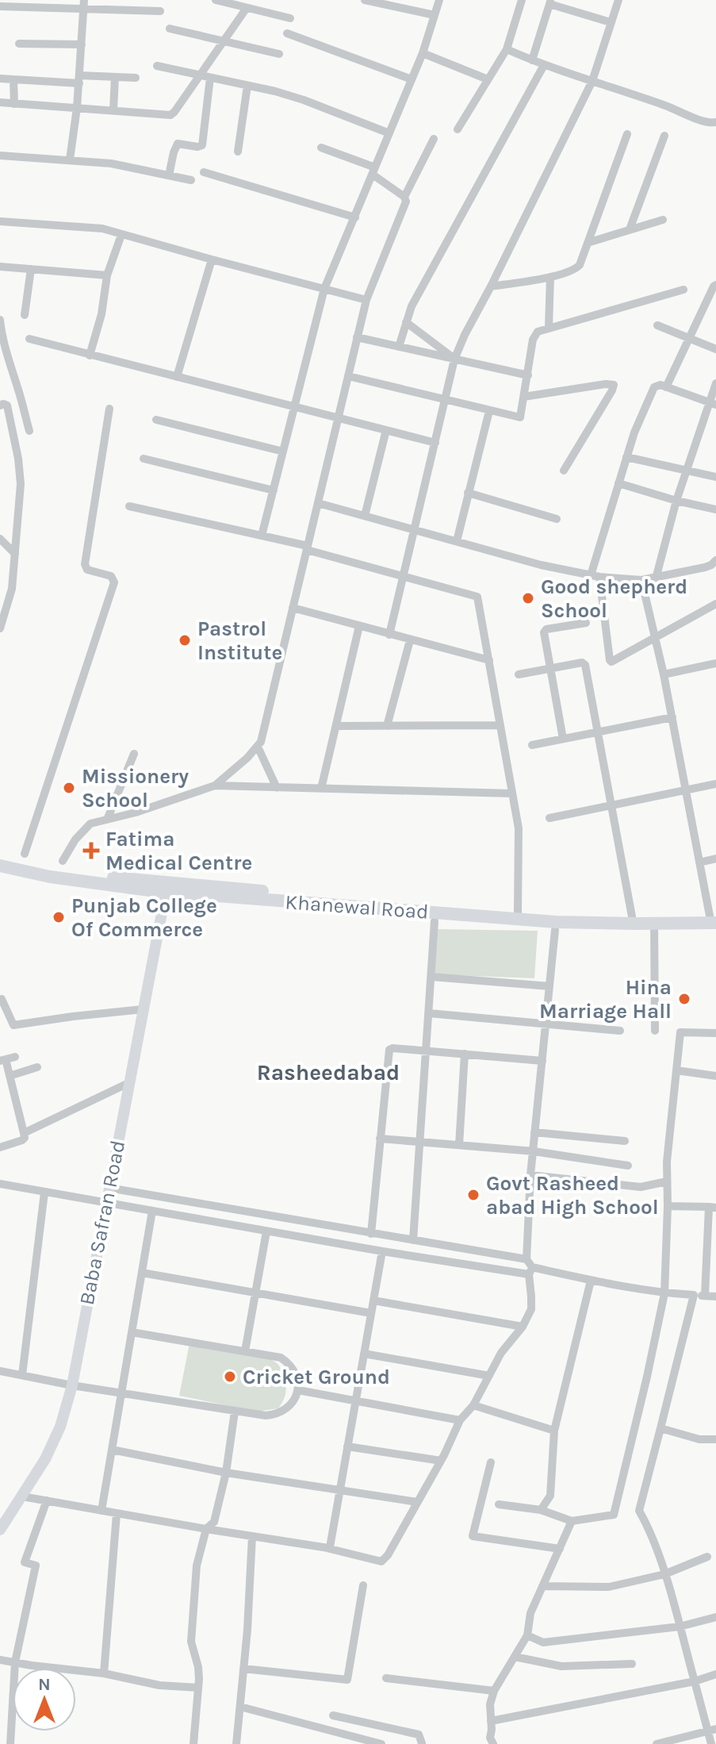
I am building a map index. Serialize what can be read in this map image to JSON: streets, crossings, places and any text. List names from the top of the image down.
{
  "streets": {
    "main road": ["Khanewal Road", "Baba Safran Road"]
  },
  "districts": ["Rasheedabad"],
  "places": {
    "other": [
      "Good shepherd School",
      "Pastrol Institute",
      "Missionery School",
      "Punjab College Of Commerce",
      "Hina Marriage Hall",
      "Govt Rasheed abad High School",
      "Cricket Ground"
    ],
    "health": ["Fatima Medical Centre"]
  },
  "north": "top"
}
